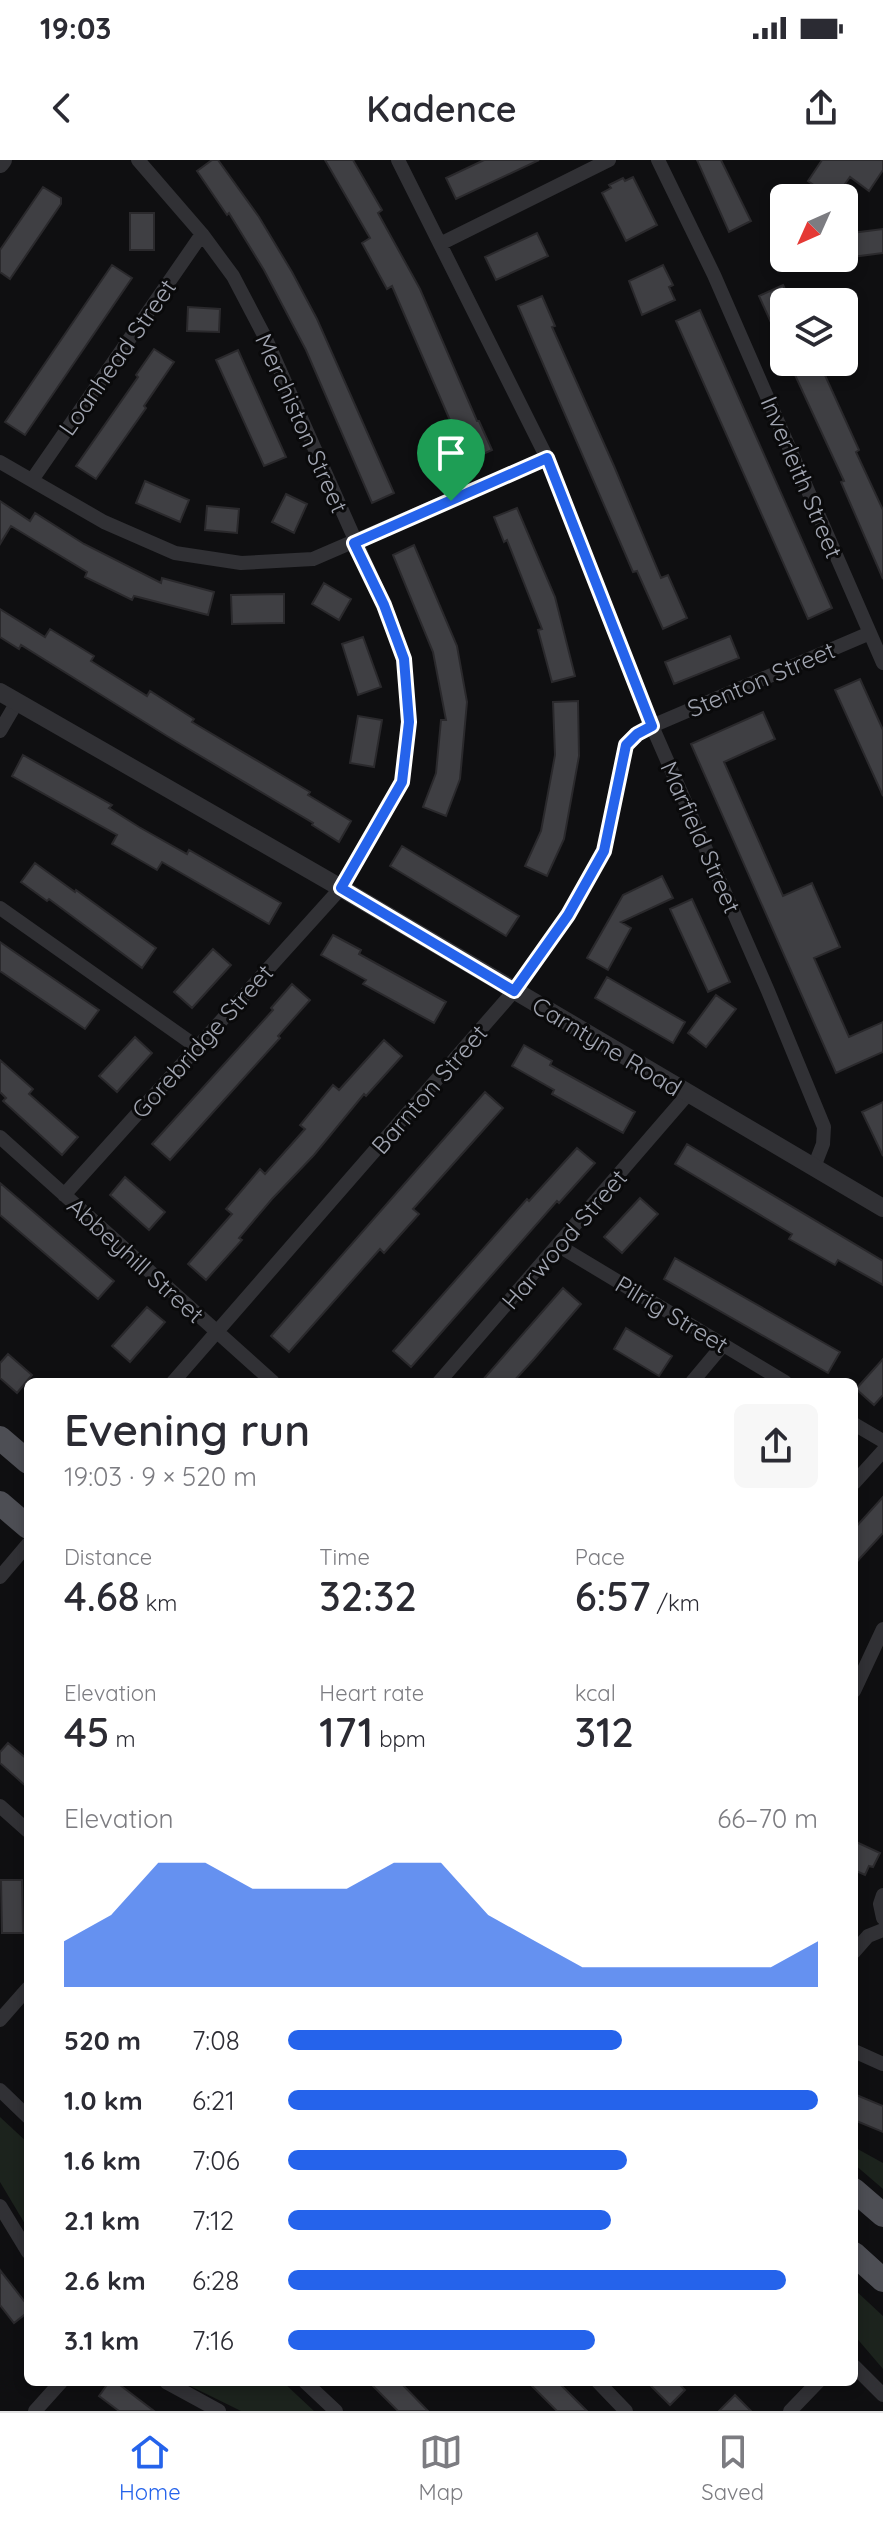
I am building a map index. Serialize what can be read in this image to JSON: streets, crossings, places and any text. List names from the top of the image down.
{
  "streets": {
    "street": [
      "Loanhead Street",
      "Merchiston Street",
      "Inverleith Street",
      "Stenton Street",
      "Marfield Street",
      "Gorebridge Street",
      "Carntyne Road",
      "Barnton Street",
      "Harwood Street",
      "Abbeyhill Street",
      "Pilrig Street"
    ]
  },
  "crossings": [
    ["Loanhead Street", "Merchiston Street"],
    ["Merchiston Street", "Gorebridge Street"],
    ["Merchiston Street", "Carntyne Road"],
    ["Inverleith Street", "Stenton Street"],
    ["Stenton Street", "Marfield Street"],
    ["Stenton Street", "Barnton Street"],
    ["Marfield Street", "Carntyne Road"],
    ["Marfield Street", "Barnton Street"],
    ["Gorebridge Street", "Carntyne Road"],
    ["Gorebridge Street", "Abbeyhill Street"],
    ["Carntyne Road", "Barnton Street"],
    ["Carntyne Road", "Harwood Street"],
    ["Barnton Street", "Abbeyhill Street"],
    ["Harwood Street", "Pilrig Street"]
  ],
  "north": "bottom left",
  "page": {
    "status": "19:03",
    "header": "Kadence",
    "heading": ["Evening run", "19:03 · 9 × 520 m"],
    "stats": [
      ["Distance", "4.68 km"],
      ["Time", "32:32"],
      ["Pace", "6:57 /km"],
      ["Elevation", "45 m"],
      ["Heart rate", "171 bpm"],
      ["kcal", "312"]
    ],
    "chart": ["Elevation", "66–70 m"],
    "list": [
      {
        "name": "520 m",
        "note": "7:08"
      },
      {
        "name": "1.0 km",
        "note": "6:21"
      },
      {
        "name": "1.6 km",
        "note": "7:06"
      },
      {
        "name": "2.1 km",
        "note": "7:12"
      },
      {
        "name": "2.6 km",
        "note": "6:28"
      },
      {
        "name": "3.1 km",
        "note": "7:16"
      }
    ],
    "tabs": ["Home", "Map", "Saved"]
  }
}
